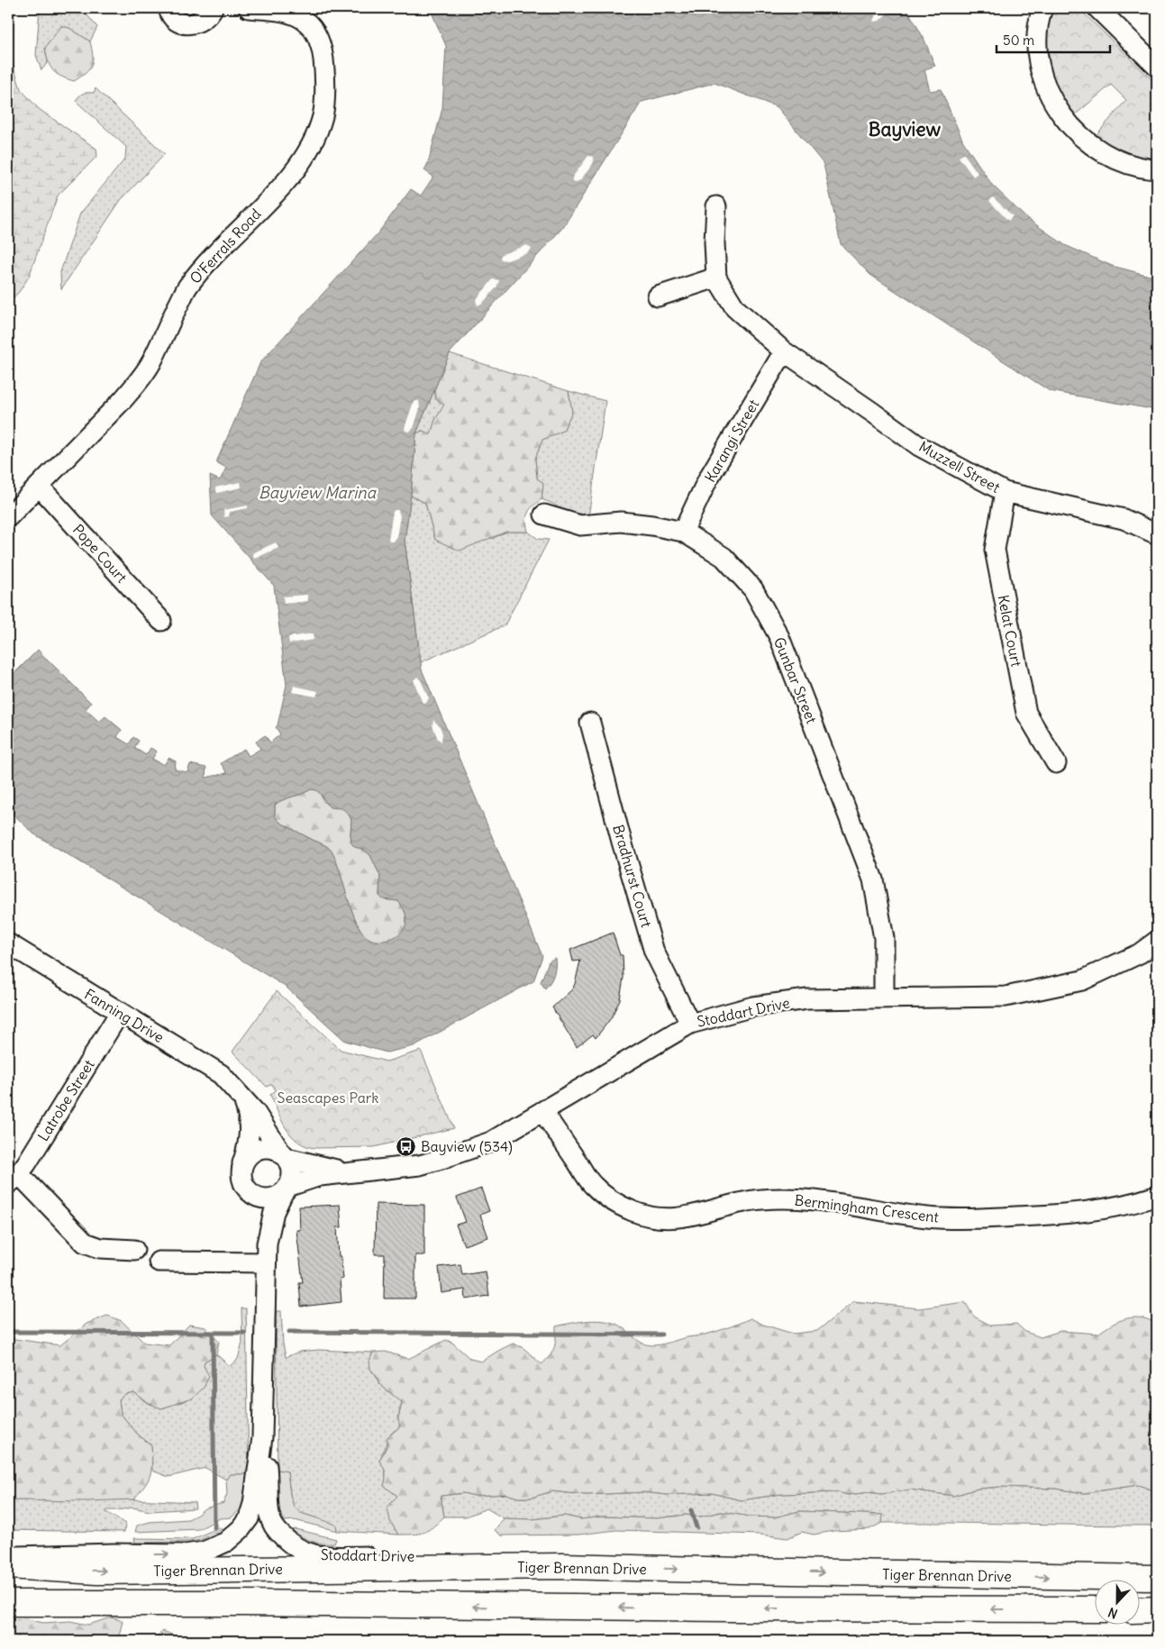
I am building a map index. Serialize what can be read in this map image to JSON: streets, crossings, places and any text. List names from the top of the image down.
{
  "streets": {
    "main road": ["Tiger Brennan Drive"],
    "street": [
      "O'Ferrals Road",
      "Karangi Street",
      "Muzzell Street",
      "Pope Court",
      "Kelat Court",
      "Gunbar Street",
      "Bradhurst Court",
      "Stoddart Drive",
      "Fanning Drive",
      "Latrobe Street",
      "Bermingham Crescent"
    ]
  },
  "crossings": [
    ["O'Ferrals Road", "Pope Court"],
    ["Karangi Street", "Muzzell Street"],
    ["Karangi Street", "Gunbar Street"],
    ["Muzzell Street", "Kelat Court"],
    ["Gunbar Street", "Stoddart Drive"],
    ["Bradhurst Court", "Stoddart Drive"],
    ["Stoddart Drive", "Fanning Drive"],
    ["Stoddart Drive", "Bermingham Crescent"],
    ["Stoddart Drive", "Tiger Brennan Drive"],
    ["Fanning Drive", "Latrobe Street"]
  ],
  "districts": ["Bayview"],
  "water": ["Bayview Marina"],
  "parks": ["Seascapes Park"],
  "places": {
    "bus stop": ["Bayview (534)"]
  },
  "scale_bar": "50 m",
  "north": "bottom"
}
